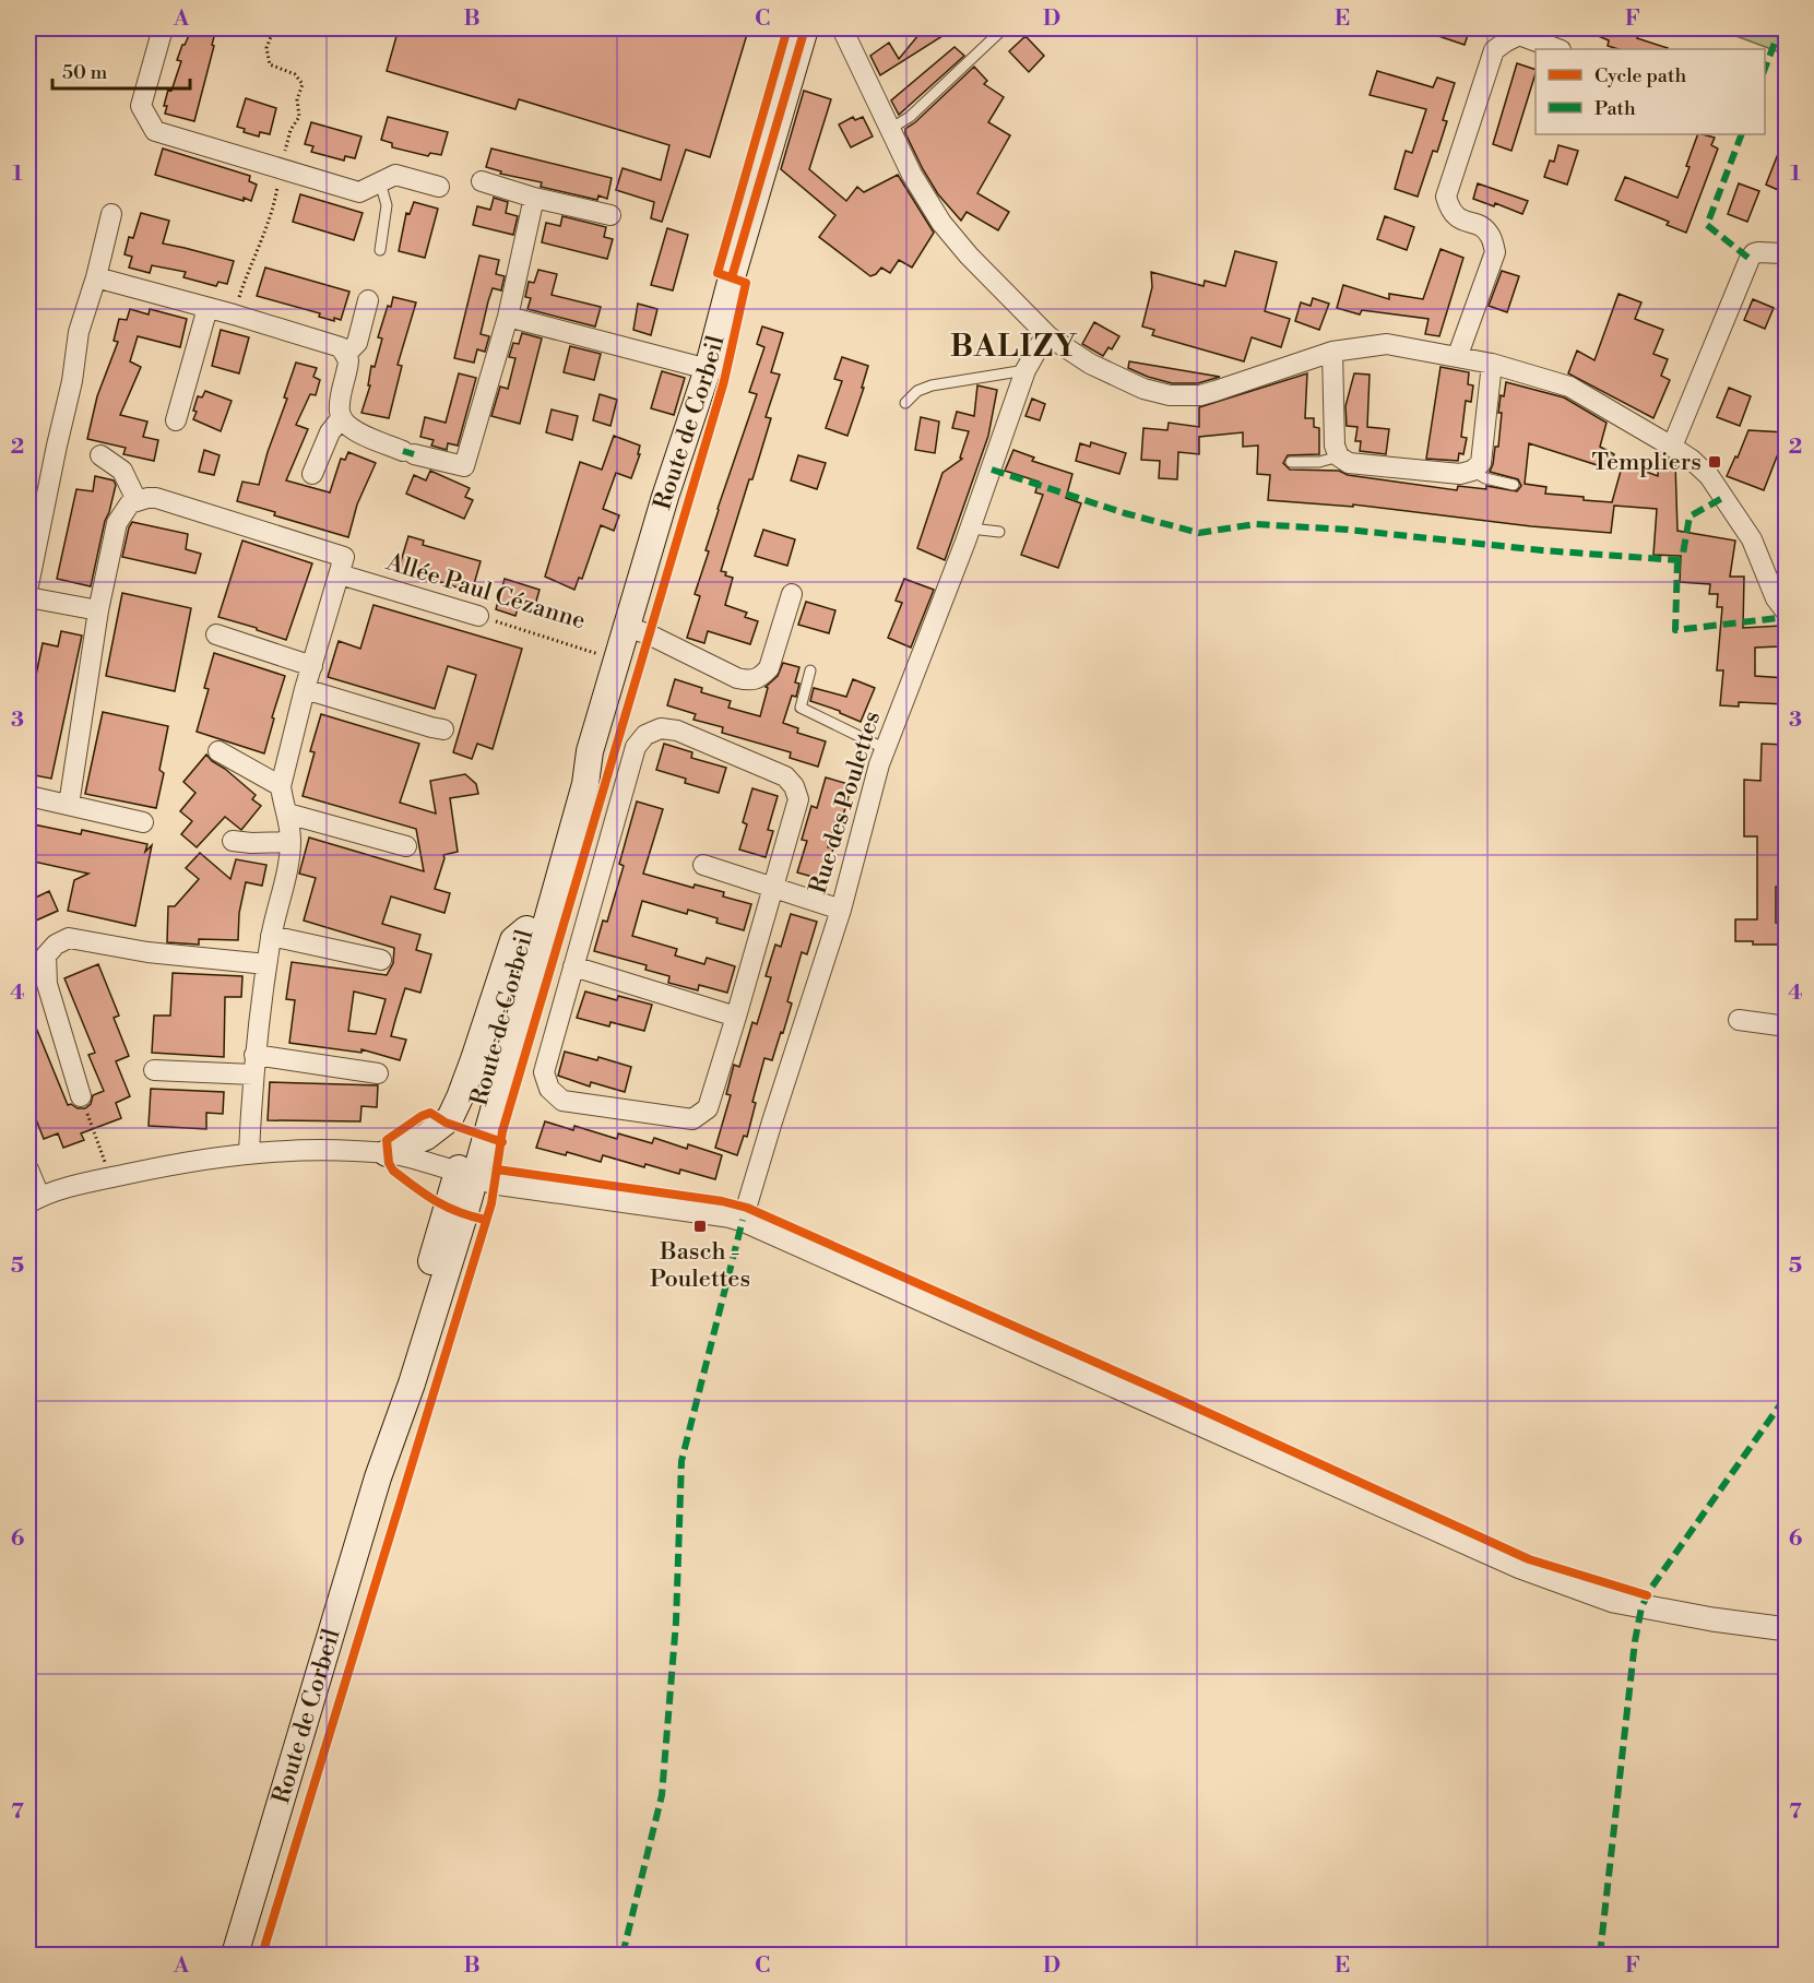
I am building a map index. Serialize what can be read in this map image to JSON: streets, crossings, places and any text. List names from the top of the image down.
{
  "streets": {
    "main road": ["Route de Corbeil"],
    "street": ["Allée Paul Cézanne", "Rue des Poulettes"]
  },
  "crossings": [
    ["Route de Corbeil", "Allée Paul Cézanne"]
  ],
  "districts": ["BALIZY"],
  "places": {
    "transit": ["Templiers", "Basch - Poulettes"]
  },
  "legend": ["Cycle path", "Path"],
  "scale_bar": "50 m",
  "grid": {
    "columns": [
      "A",
      "B",
      "C",
      "D",
      "E",
      "F"
    ],
    "rows": [
      "1",
      "2",
      "3",
      "4",
      "5",
      "6",
      "7"
    ]
  }
}
